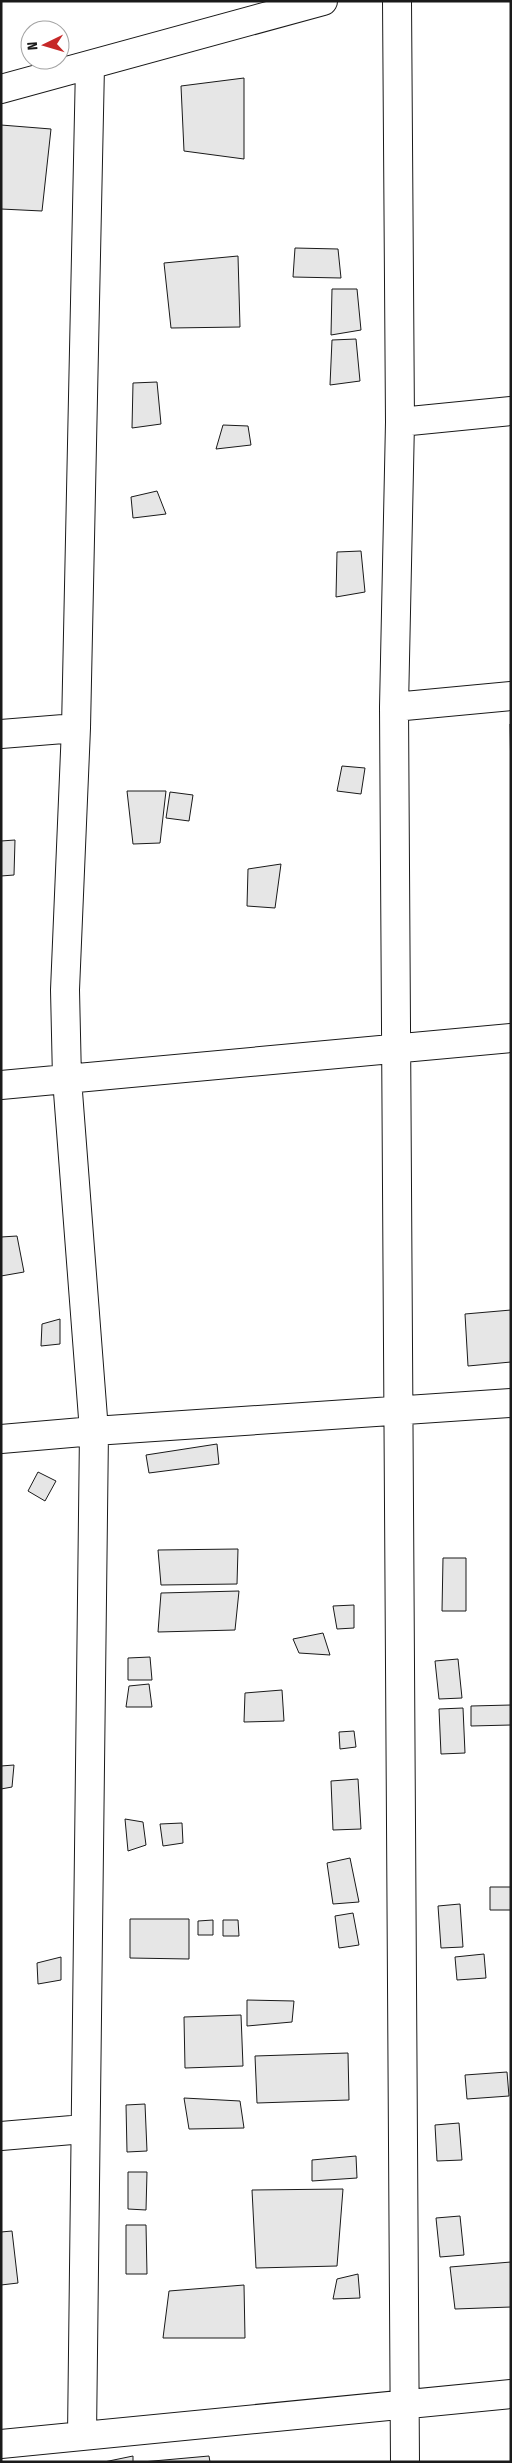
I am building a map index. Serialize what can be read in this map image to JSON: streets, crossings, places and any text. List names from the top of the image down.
{
  "north": "left"
}
